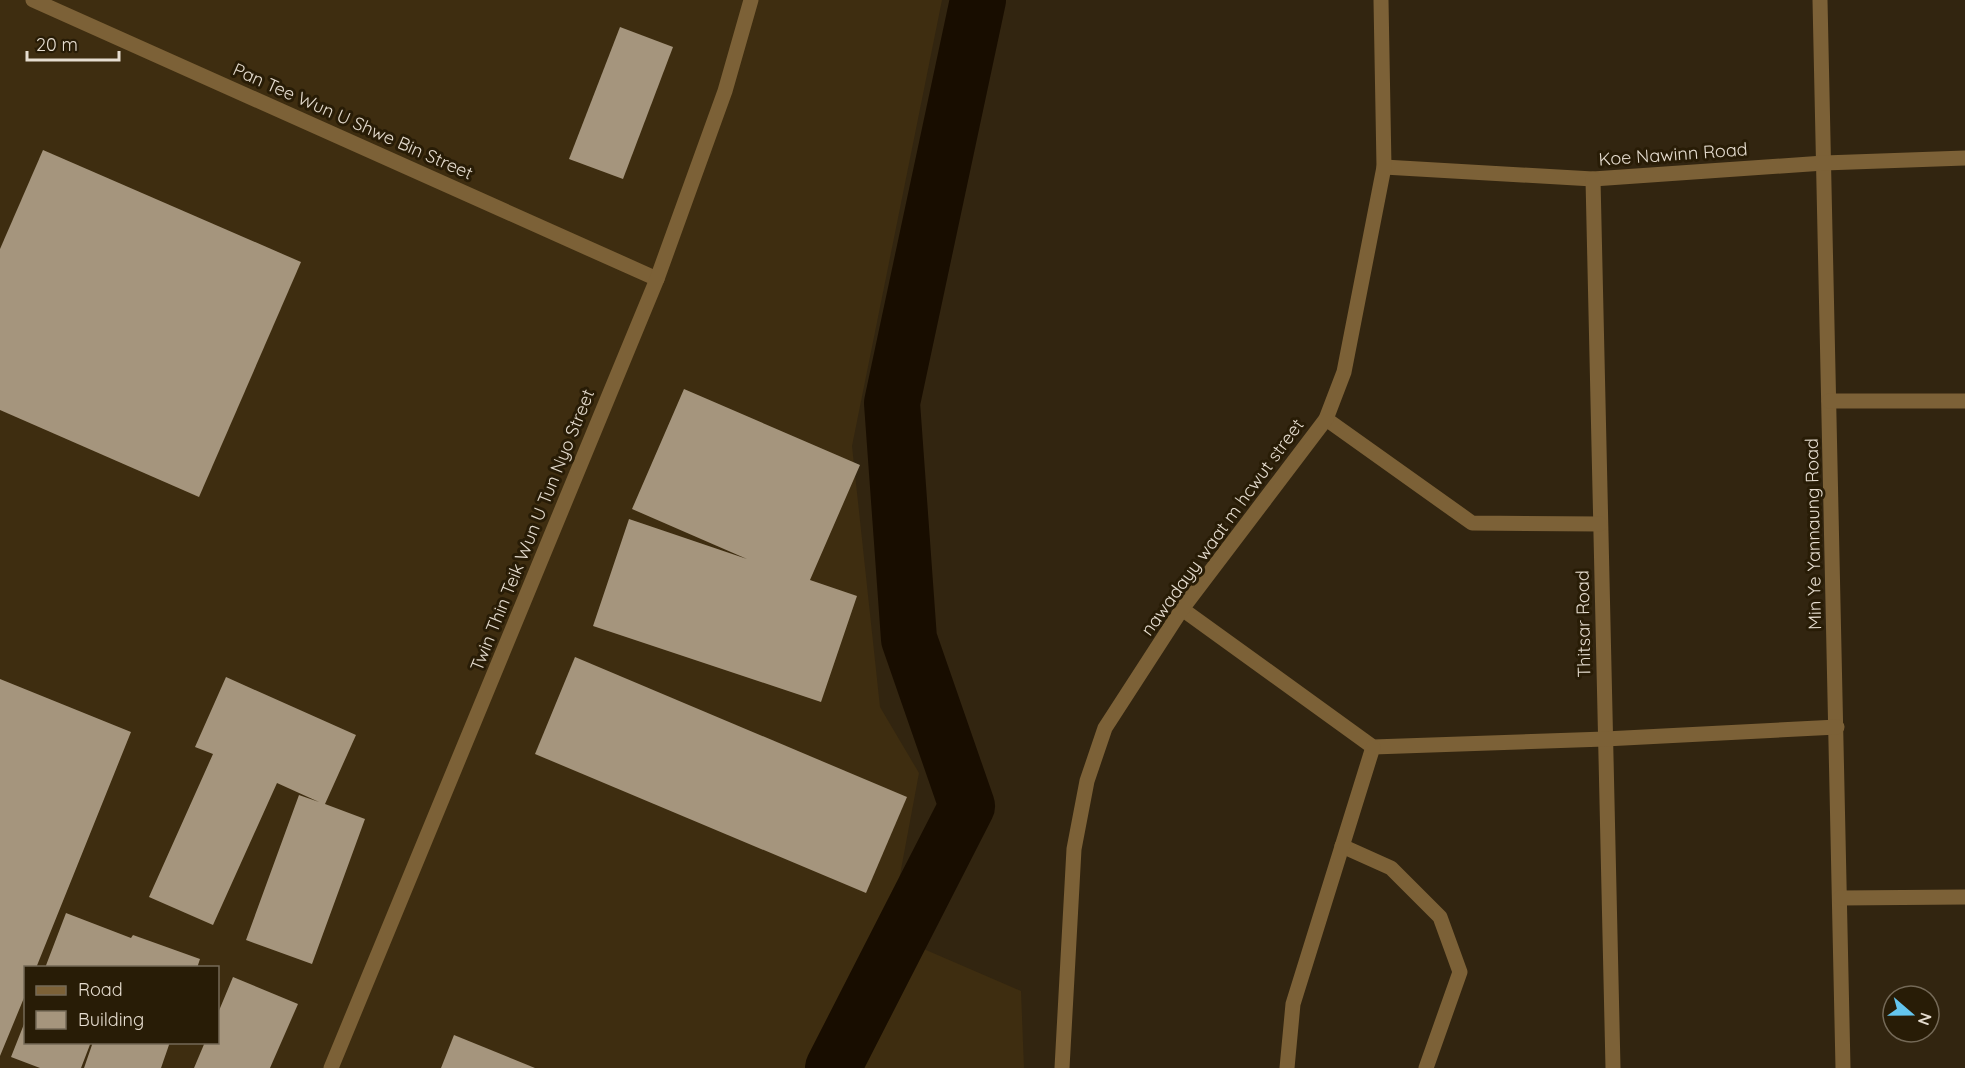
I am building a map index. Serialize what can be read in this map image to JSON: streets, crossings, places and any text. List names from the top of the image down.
{
  "streets": {
    "street": [
      "Pan Tee Wun U Shwe Bin Street",
      "Koe Nawinn Road",
      "nawadayy waat m hcwut street",
      "Twin Thin Teik Wun U Tun Nyo Street",
      "Min Ye Yannaung Road",
      "Thitsar Road"
    ]
  },
  "crossings": [
    ["Pan Tee Wun U Shwe Bin Street", "Twin Thin Teik Wun U Tun Nyo Street"],
    ["Koe Nawinn Road", "nawadayy waat m hcwut street"],
    ["Koe Nawinn Road", "Min Ye Yannaung Road"],
    ["Koe Nawinn Road", "Thitsar Road"]
  ],
  "legend": ["Road", "Building"],
  "scale_bar": "20 m",
  "north": "right"
}
